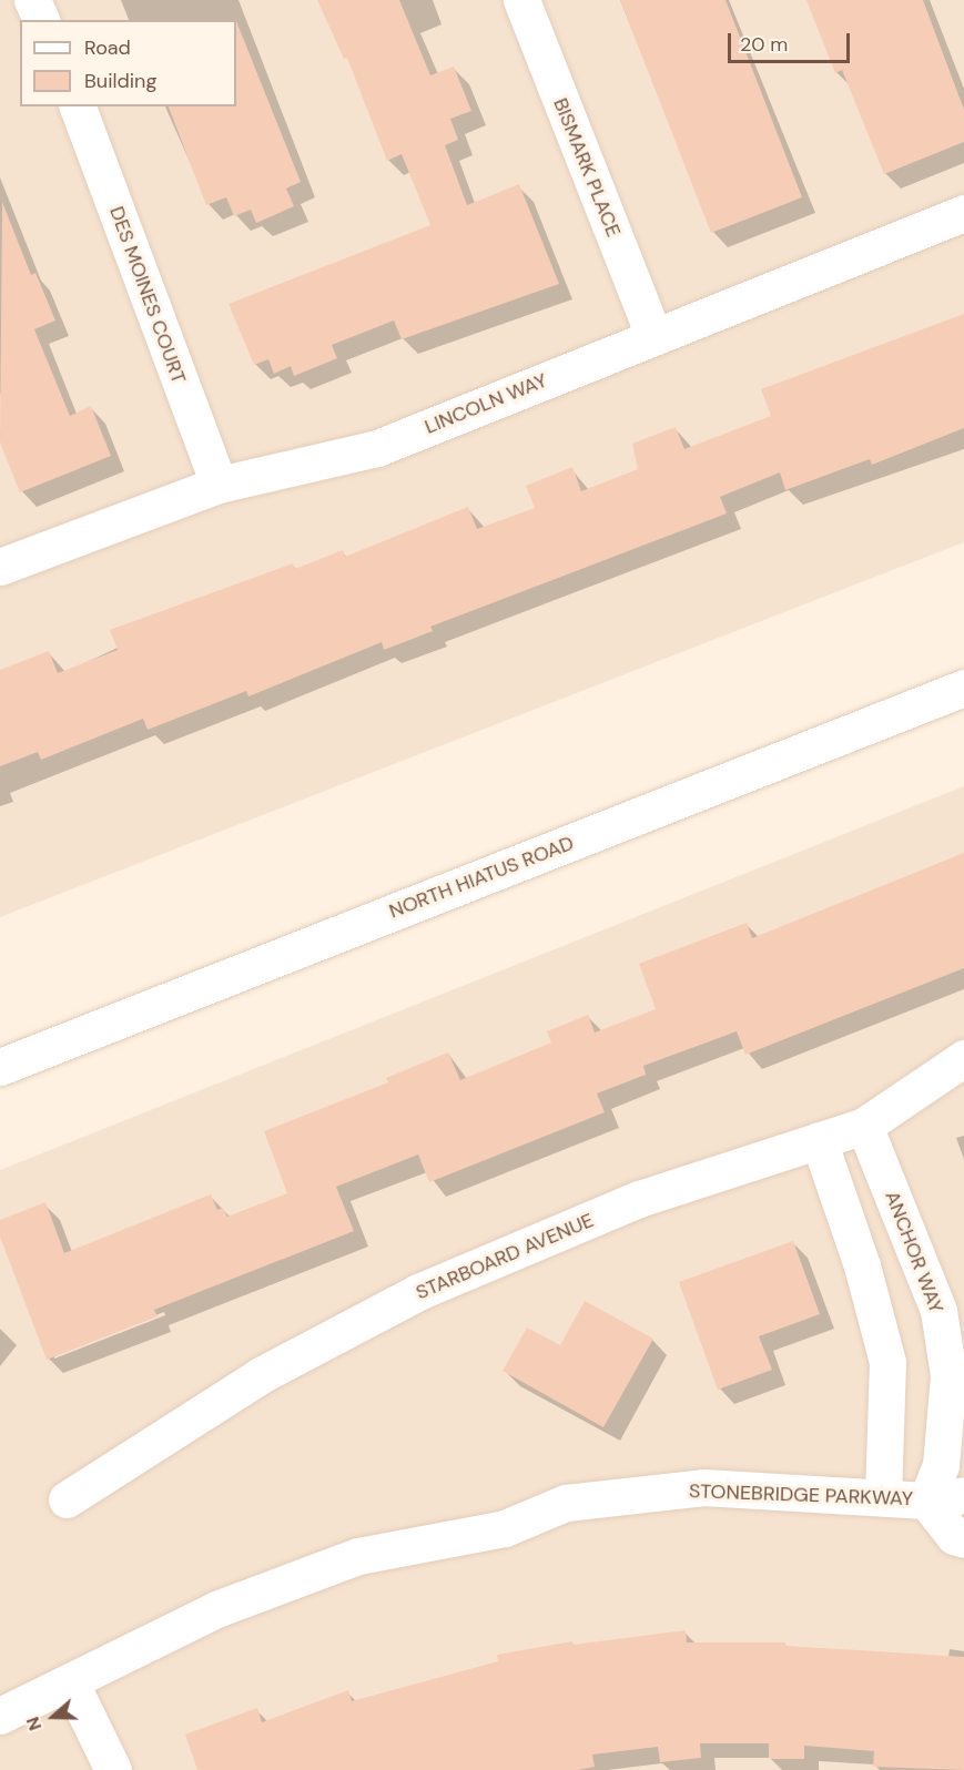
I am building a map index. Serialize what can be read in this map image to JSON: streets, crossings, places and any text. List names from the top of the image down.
{
  "streets": {
    "street": [
      "BISMARK PLACE",
      "DES MOINES COURT",
      "LINCOLN WAY",
      "NORTH HIATUS ROAD",
      "ANCHOR WAY",
      "STARBOARD AVENUE",
      "STONEBRIDGE PARKWAY"
    ]
  },
  "crossings": [
    ["BISMARK PLACE", "LINCOLN WAY"],
    ["DES MOINES COURT", "LINCOLN WAY"],
    ["ANCHOR WAY", "STARBOARD AVENUE"],
    ["ANCHOR WAY", "STONEBRIDGE PARKWAY"]
  ],
  "legend": ["Road", "Building"],
  "scale_bar": "20 m",
  "north": "left"
}
